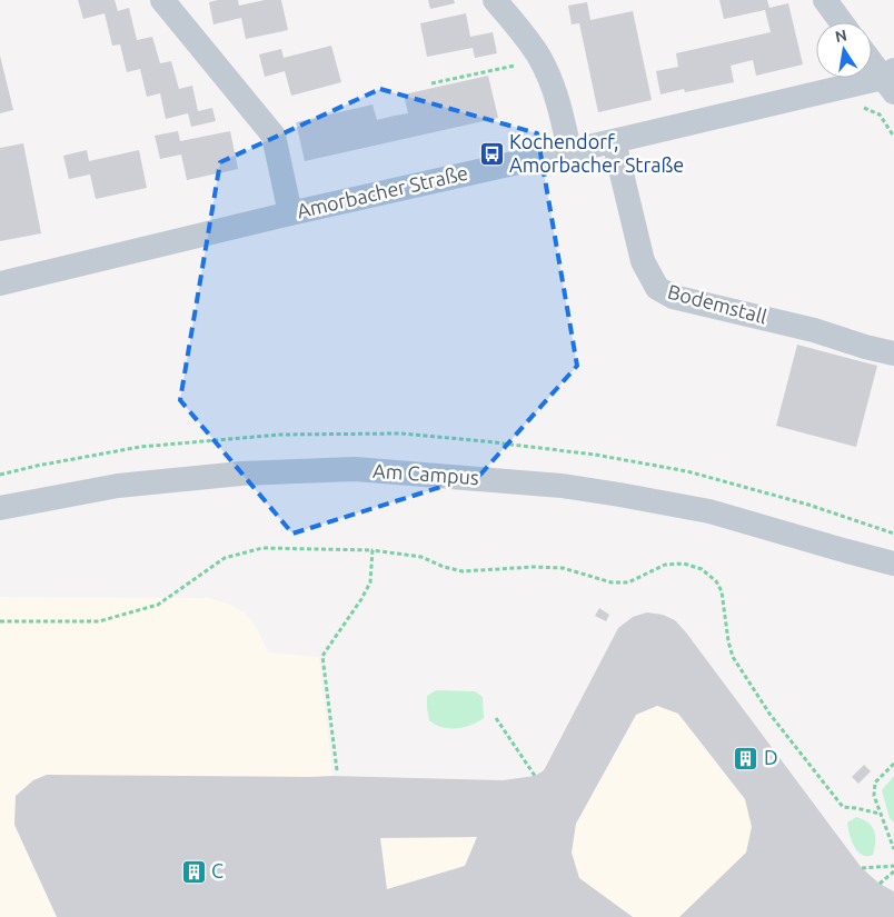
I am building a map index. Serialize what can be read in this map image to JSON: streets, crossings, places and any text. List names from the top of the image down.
{
  "streets": {
    "street": ["Amorbacher Straße", "Bodemstall", "Am Campus"]
  },
  "crossings": [
    ["Amorbacher Straße", "Bodemstall"]
  ],
  "places": {
    "bus stop": ["Kochendorf, Amorbacher Straße"],
    "building": ["D", "C"]
  },
  "north": "top"
}
